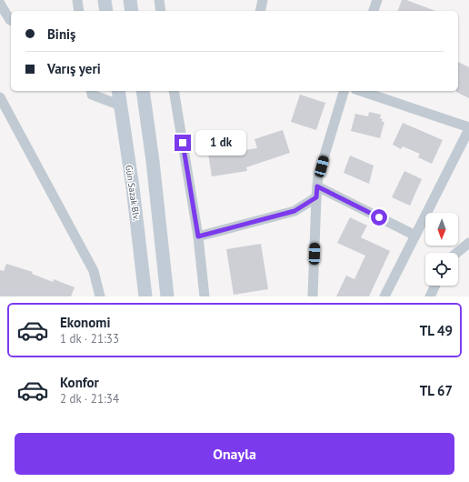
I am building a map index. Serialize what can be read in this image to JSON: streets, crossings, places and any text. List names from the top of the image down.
{
  "streets": {
    "main road": ["Gün Sazak Blv."]
  },
  "north": "bottom",
  "page": {
    "banner": ["Biniş", "Varış yeri"],
    "bubble": "1 dk",
    "list": [
      {
        "name": "Ekonomi",
        "note": "1 dk · 21:33",
        "value": "TL 49"
      },
      {
        "name": "Konfor",
        "note": "2 dk · 21:34",
        "value": "TL 67"
      }
    ],
    "buttons": "Onayla"
  }
}
